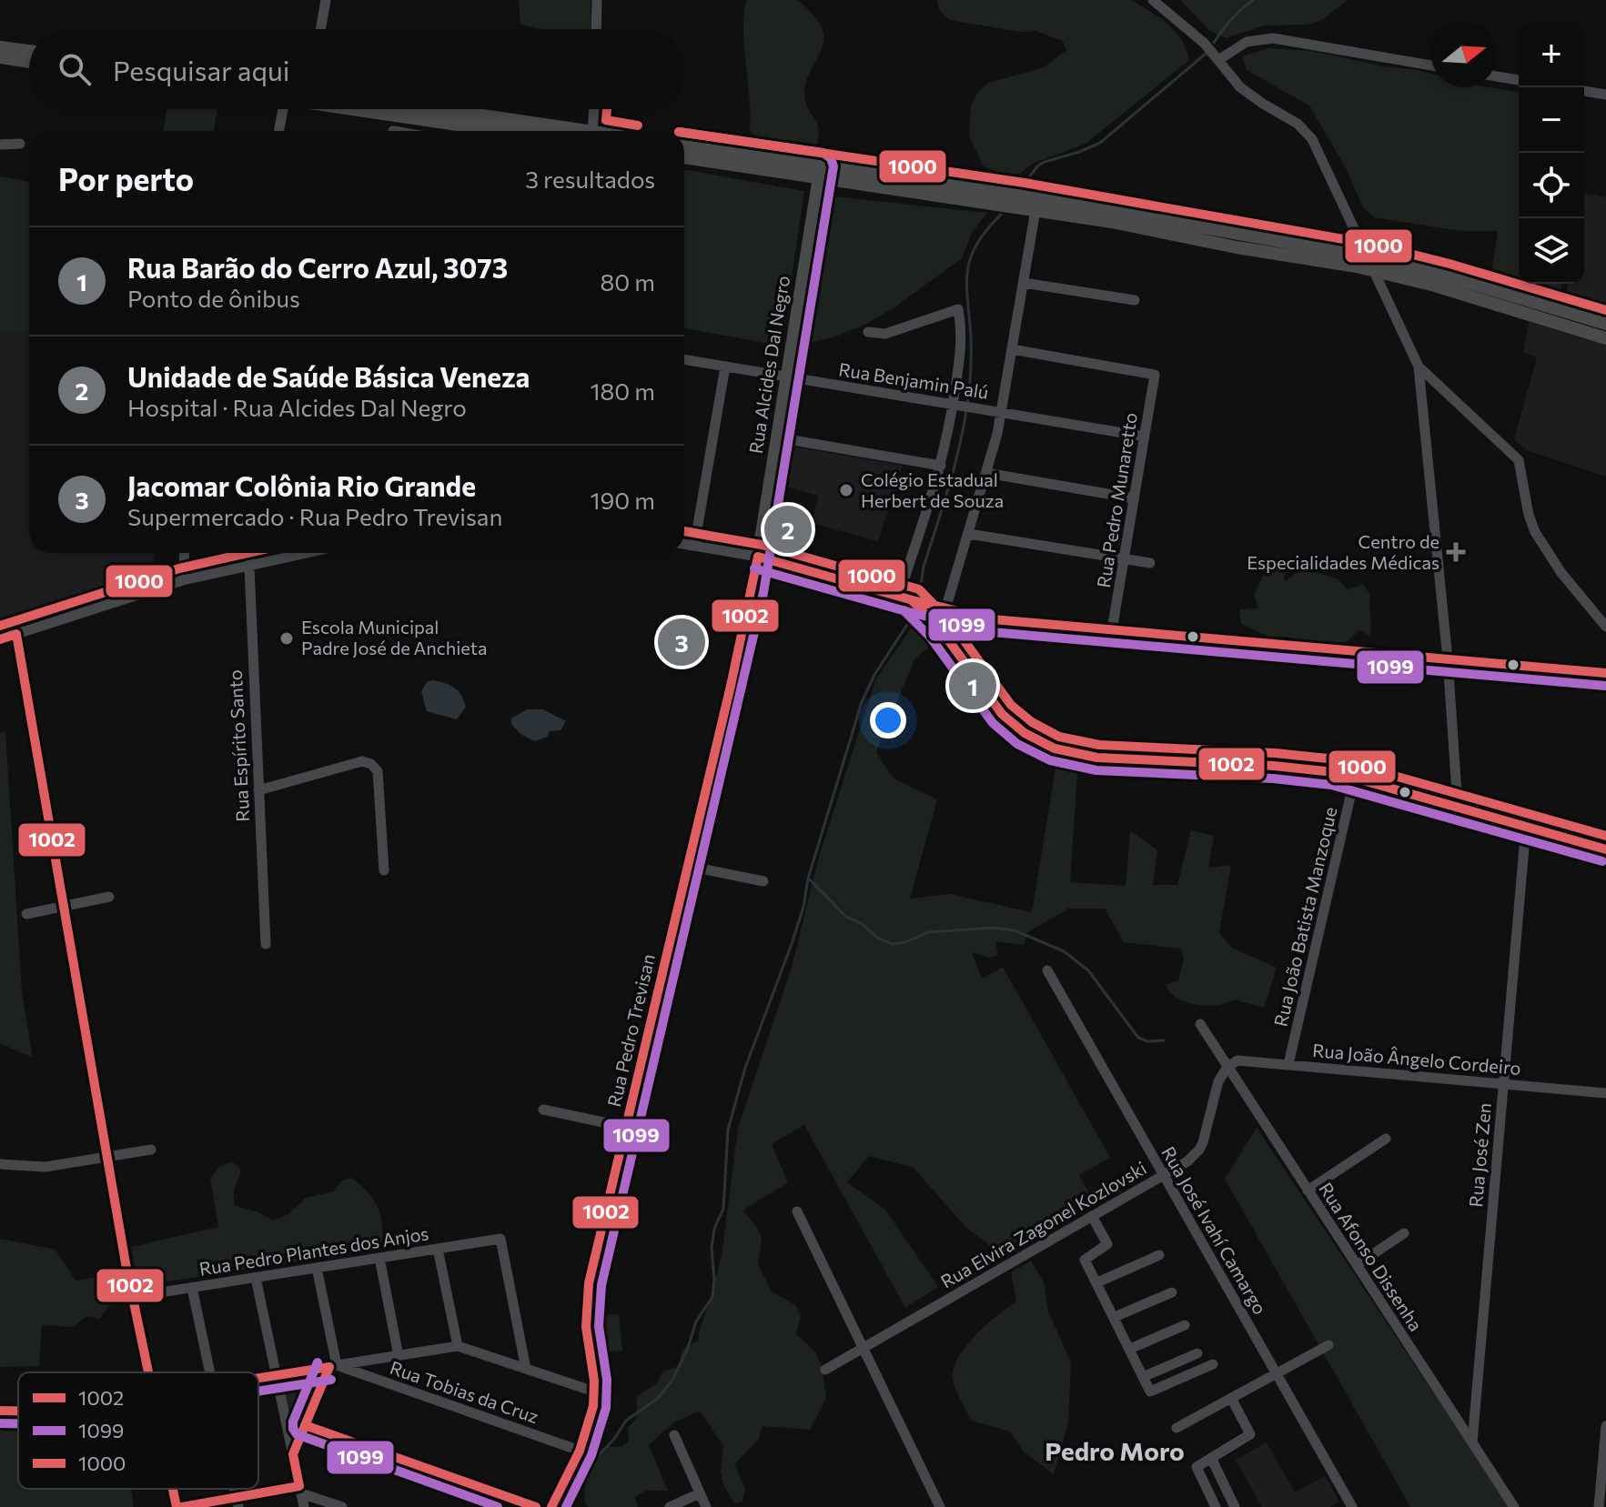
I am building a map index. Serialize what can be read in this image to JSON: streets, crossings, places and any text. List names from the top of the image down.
{
  "streets": {
    "main road": ["Rua Alcides Dal Negro"],
    "street": [
      "Rua Benjamin Palú",
      "Rua Pedro Munaretto",
      "Rua Espírito Santo",
      "Rua João Batista Manzoque",
      "Rua Pedro Trevisan",
      "Rua João Ângelo Cordeiro",
      "Rua José Zen",
      "Rua Elvira Zagonel Kozlovski",
      "Rua José Ivahí Camargo",
      "Rua Pedro Plantes dos Anjos",
      "Rua Afonso Dissenha",
      "Rua Tobias da Cruz"
    ]
  },
  "crossings": [
    ["Rua Alcides Dal Negro", "Rua Benjamin Palú"],
    ["Rua Alcides Dal Negro", "Rua Pedro Trevisan"],
    ["Rua Benjamin Palú", "Rua Pedro Munaretto"],
    ["Rua João Batista Manzoque", "Rua João Ângelo Cordeiro"],
    ["Rua Pedro Trevisan", "Rua Tobias da Cruz"],
    ["Rua João Ângelo Cordeiro", "Rua José Zen"],
    ["Rua João Ângelo Cordeiro", "Rua Elvira Zagonel Kozlovski"],
    ["Rua João Ângelo Cordeiro", "Rua Afonso Dissenha"],
    ["Rua José Zen", "Rua Afonso Dissenha"],
    ["Rua Elvira Zagonel Kozlovski", "Rua José Ivahí Camargo"],
    ["Rua Elvira Zagonel Kozlovski", "Rua Afonso Dissenha"]
  ],
  "districts": ["Pedro Moro"],
  "places": {
    "other": ["Colégio Estadual Herbert de Souza", "Escola Municipal Padre José de Anchieta"],
    "health": ["Centro de Especialidades Médicas"]
  },
  "lines": ["transit line 1000", "transit line 1099", "transit line 1002"],
  "legend": ["1002", "1099", "1000"],
  "north": "right",
  "page": {
    "map_buttons": ["+", "−"],
    "search": "Pesquisar aqui",
    "heading": ["Por perto", "3 resultados"],
    "list": [
      {
        "mark": "1",
        "name": "Rua Barão do Cerro Azul, 3073",
        "note": "Ponto de ônibus",
        "value": "80 m"
      },
      {
        "mark": "2",
        "name": "Unidade de Saúde Básica Veneza",
        "note": "Hospital · Rua Alcides Dal Negro",
        "value": "180 m"
      },
      {
        "mark": "3",
        "name": "Jacomar Colônia Rio Grande",
        "note": "Supermercado · Rua Pedro Trevisan",
        "value": "190 m"
      }
    ],
    "pins": ["2", "3", "1"]
  }
}
